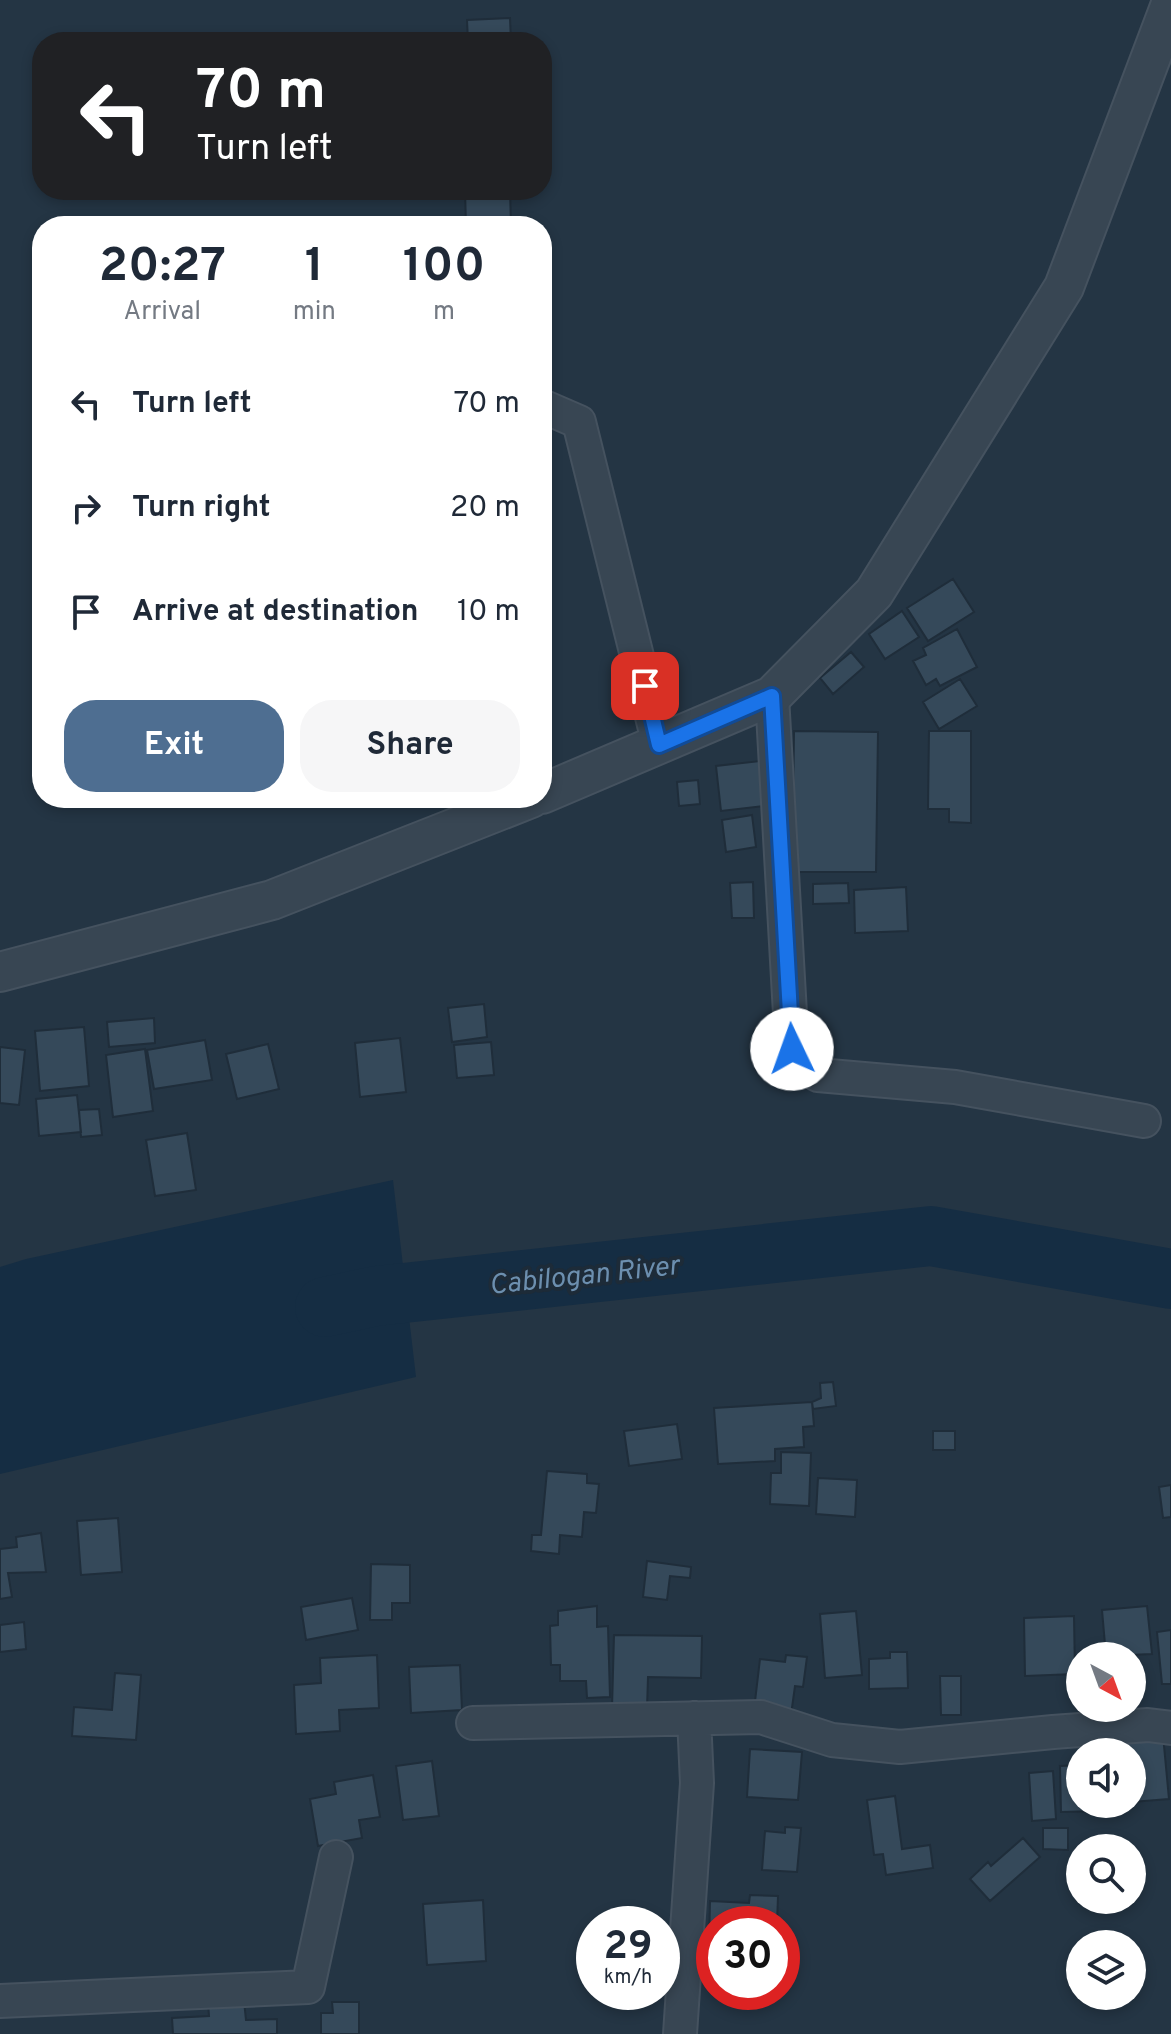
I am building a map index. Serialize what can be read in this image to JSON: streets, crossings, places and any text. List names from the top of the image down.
{
  "water": ["Cabilogan River"],
  "north": "bottom right",
  "page": {
    "turn": ["70 m", "Turn left"],
    "eta": [
      "20:27",
      "Arrival",
      "1",
      "min",
      "100",
      "m"
    ],
    "list": [
      {
        "name": "Turn left",
        "value": "70 m"
      },
      {
        "name": "Turn right",
        "value": "20 m"
      },
      {
        "name": "Arrive at destination",
        "value": "10 m"
      }
    ],
    "buttons": ["Exit", "Share"],
    "speed": "29 km/h",
    "limit": "30"
  }
}
